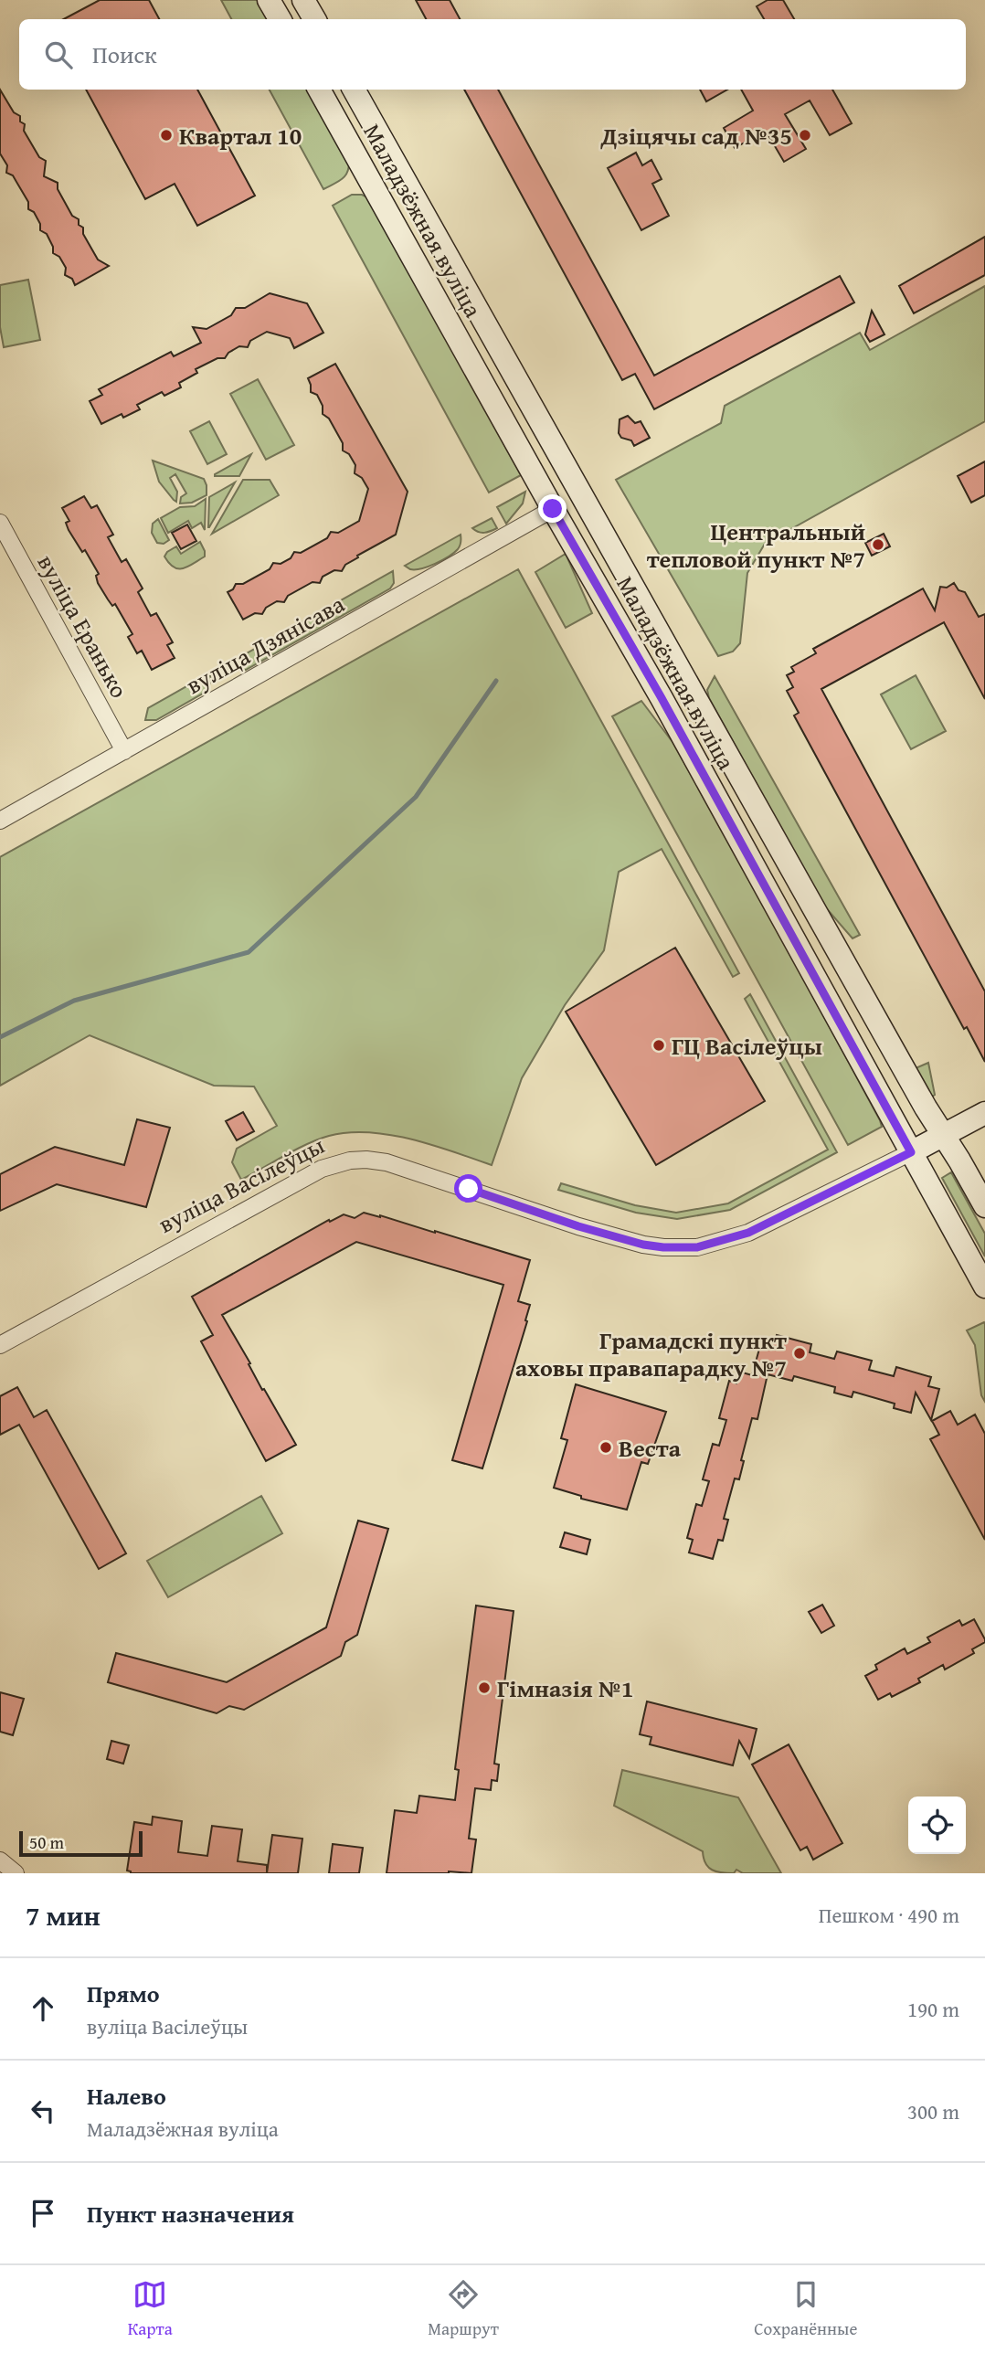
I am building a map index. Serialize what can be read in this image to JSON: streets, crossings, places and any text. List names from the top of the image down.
{
  "streets": {
    "main road": ["Маладзёжная вуліца", "вуліца Васілеўцы"],
    "street": ["вуліца Еранько", "вуліца Дзянісава"]
  },
  "crossings": [
    ["Маладзёжная вуліца", "вуліца Дзянісава"],
    ["Маладзёжная вуліца", "вуліца Васілеўцы"],
    ["вуліца Еранько", "вуліца Дзянісава"]
  ],
  "places": [
    "Квартал 10",
    "Дзіцячы сад №35",
    "Центральный тепловой пункт №7",
    "ГЦ Васілеўцы",
    "Грамадскі пункт аховы правапарадку №7",
    "Веста",
    "Гімназія №1"
  ],
  "scale_bar": "50 m",
  "page": {
    "search": "Поиск",
    "scale": "50 m",
    "heading": ["7 мин", "Пешком · 490 m"],
    "list": [
      ["Прямо", "вуліца Васілеўцы", "190 m"],
      ["Налево", "Маладзёжная вуліца", "300 m"],
      "Пункт назначения"
    ],
    "nav": ["Карта", "Маршрут", "Сохранённые"]
  }
}
